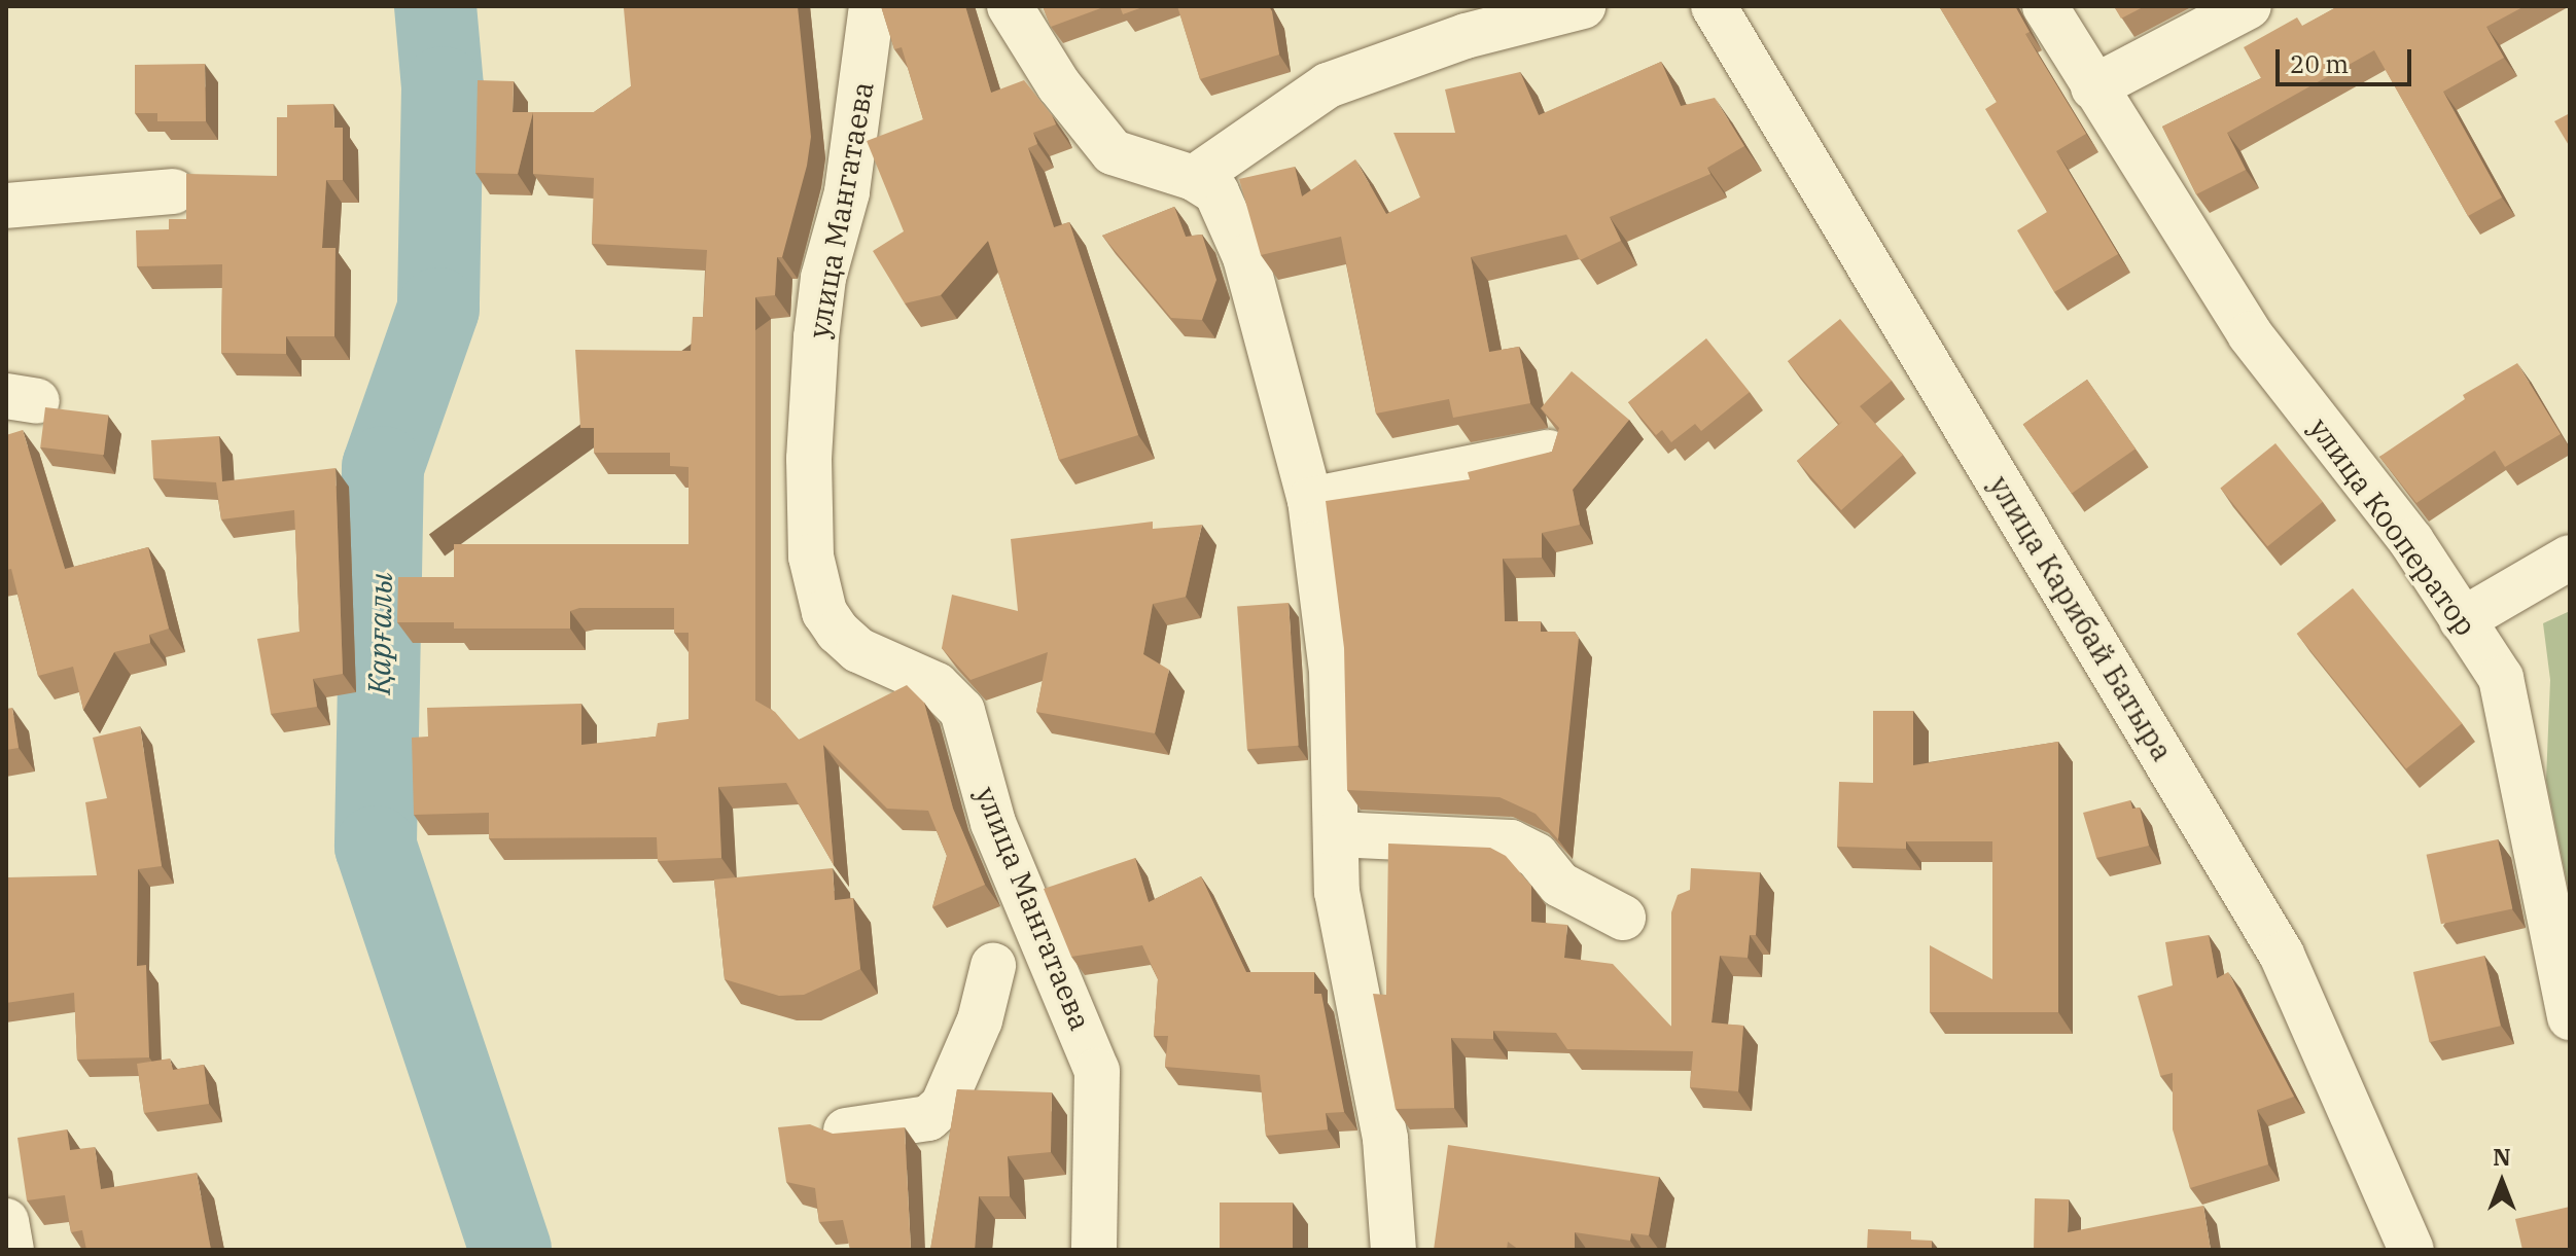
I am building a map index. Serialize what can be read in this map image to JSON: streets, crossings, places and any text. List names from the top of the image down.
{
  "streets": {
    "street": ["улица Мангатаева", "улица Кооператор", "улица Карибай Батыра"]
  },
  "water": ["Қарғалы"],
  "scale_bar": "20 m",
  "north": "top"
}
